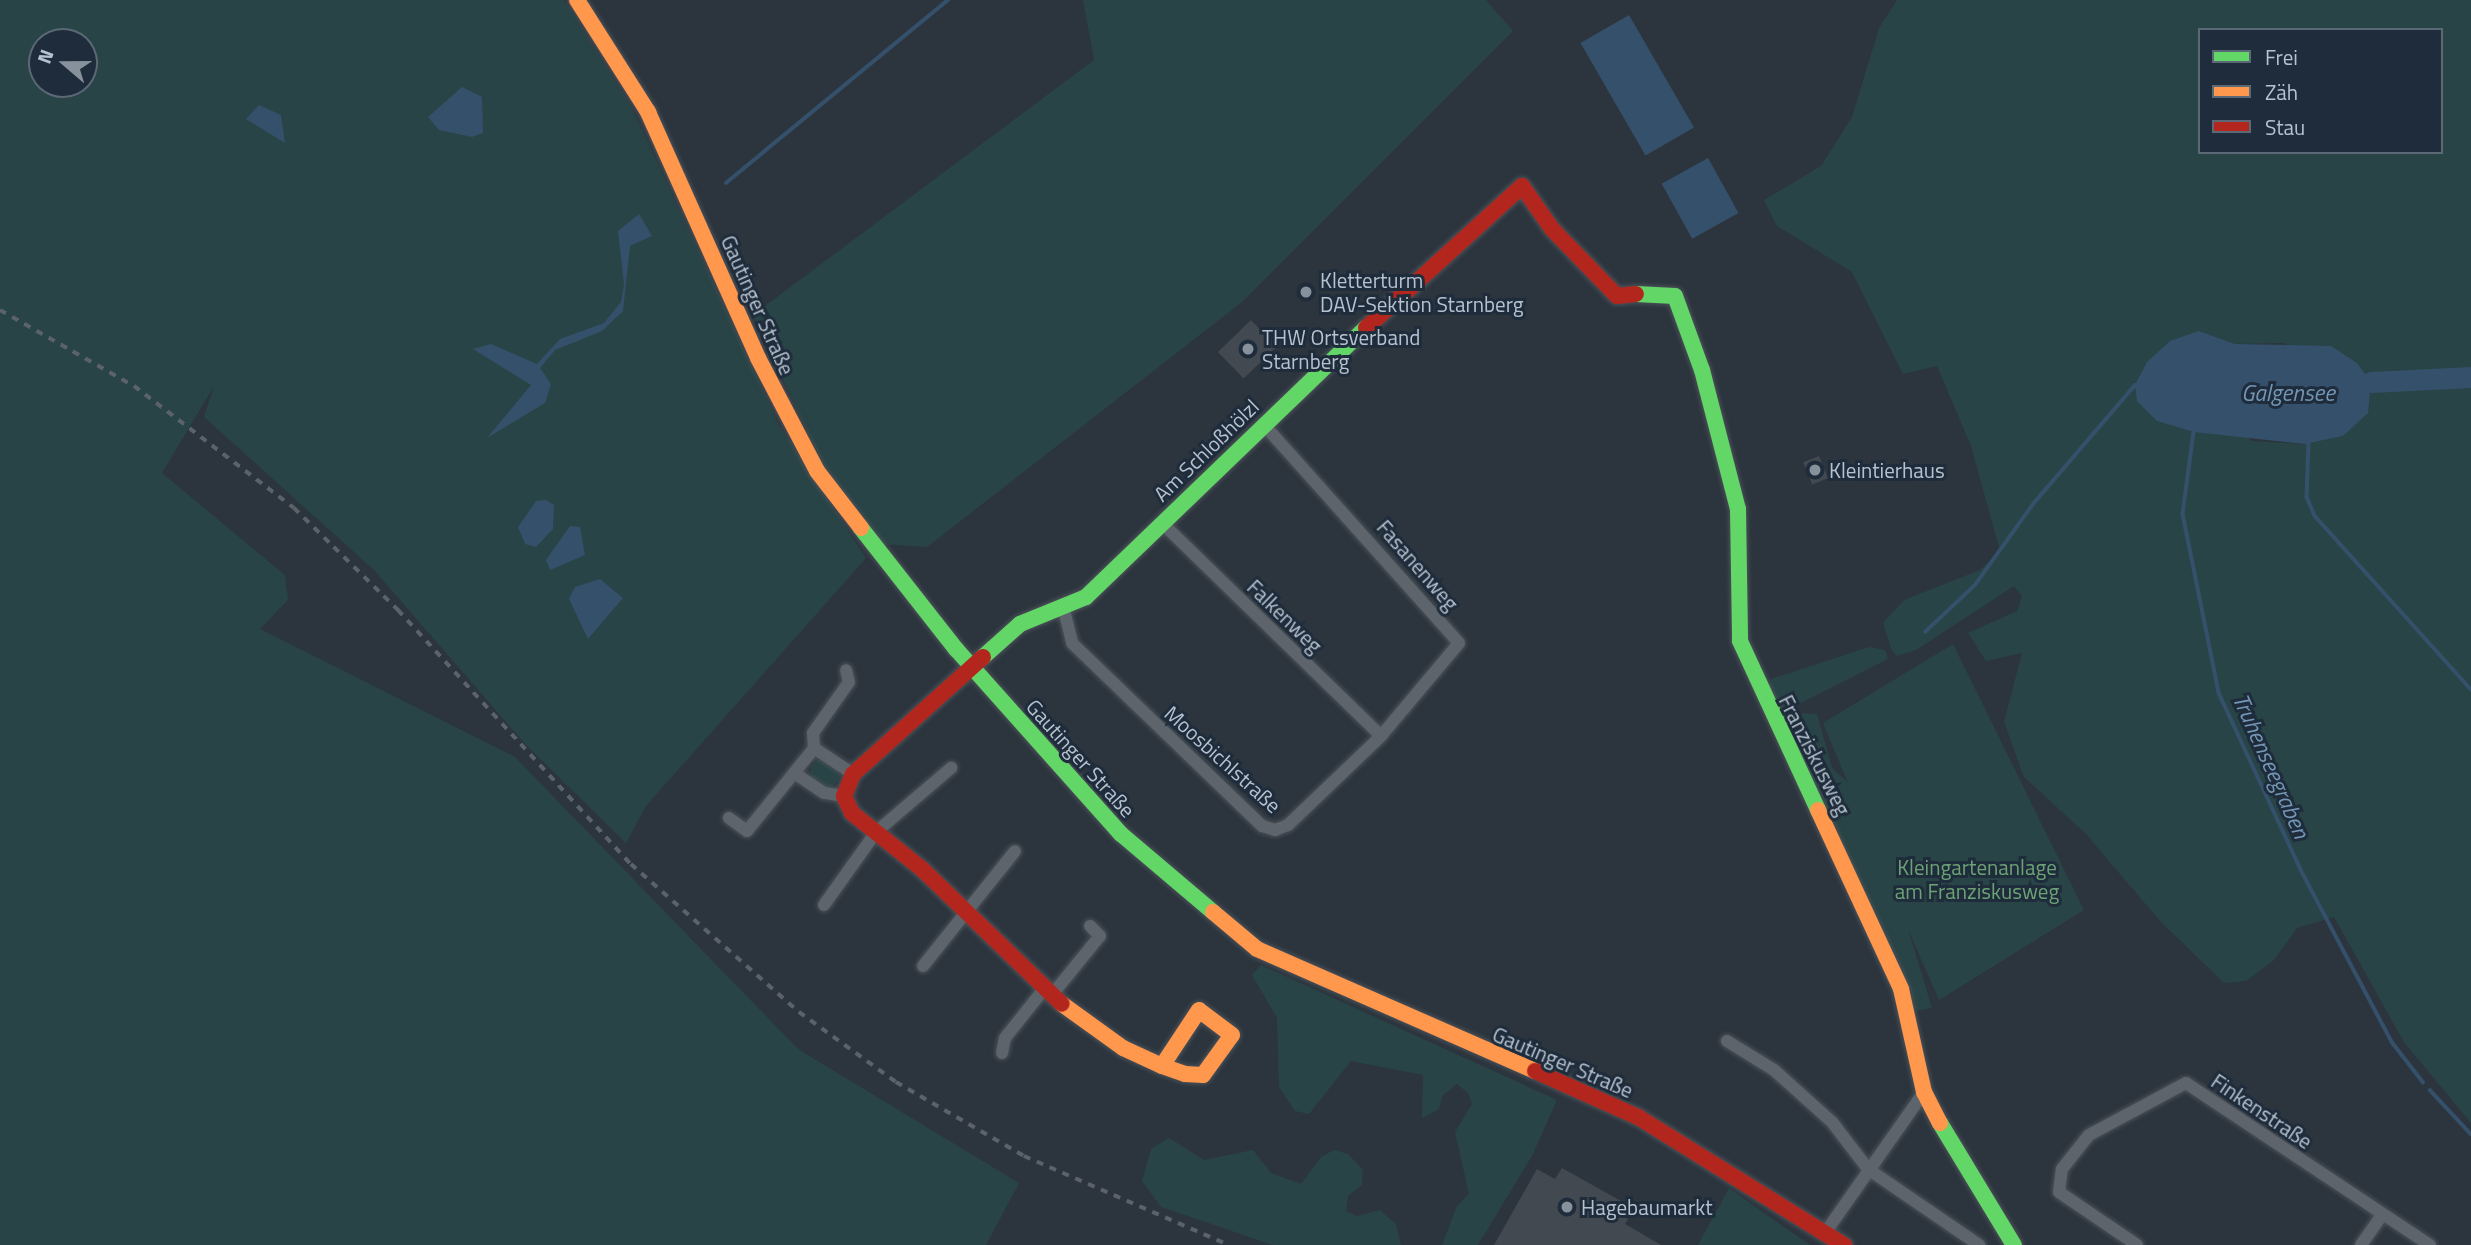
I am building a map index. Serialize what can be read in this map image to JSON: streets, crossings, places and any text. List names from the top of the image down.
{
  "streets": {
    "street": [
      "Gautinger Straße",
      "Am Schloßhölzl",
      "Fasanenweg",
      "Falkenweg",
      "Franziskusweg",
      "Moosbichlstraße",
      "Finkenstraße"
    ]
  },
  "crossings": [
    ["Gautinger Straße", "Am Schloßhölzl"],
    ["Am Schloßhölzl", "Fasanenweg"],
    ["Am Schloßhölzl", "Falkenweg"],
    ["Am Schloßhölzl", "Franziskusweg"],
    ["Am Schloßhölzl", "Moosbichlstraße"],
    ["Fasanenweg", "Falkenweg"],
    ["Fasanenweg", "Moosbichlstraße"],
    ["Falkenweg", "Moosbichlstraße"]
  ],
  "water": ["Galgensee", "Truhenseegraben"],
  "parks": ["Kleingartenanlage am Franziskusweg"],
  "places": [
    "Kletterturm DAV-Sektion Starnberg",
    "THW Ortsverband Starnberg",
    "Kleintierhaus",
    "Hagebaumarkt"
  ],
  "legend": ["Frei", "Zäh", "Stau"],
  "north": "left"
}
